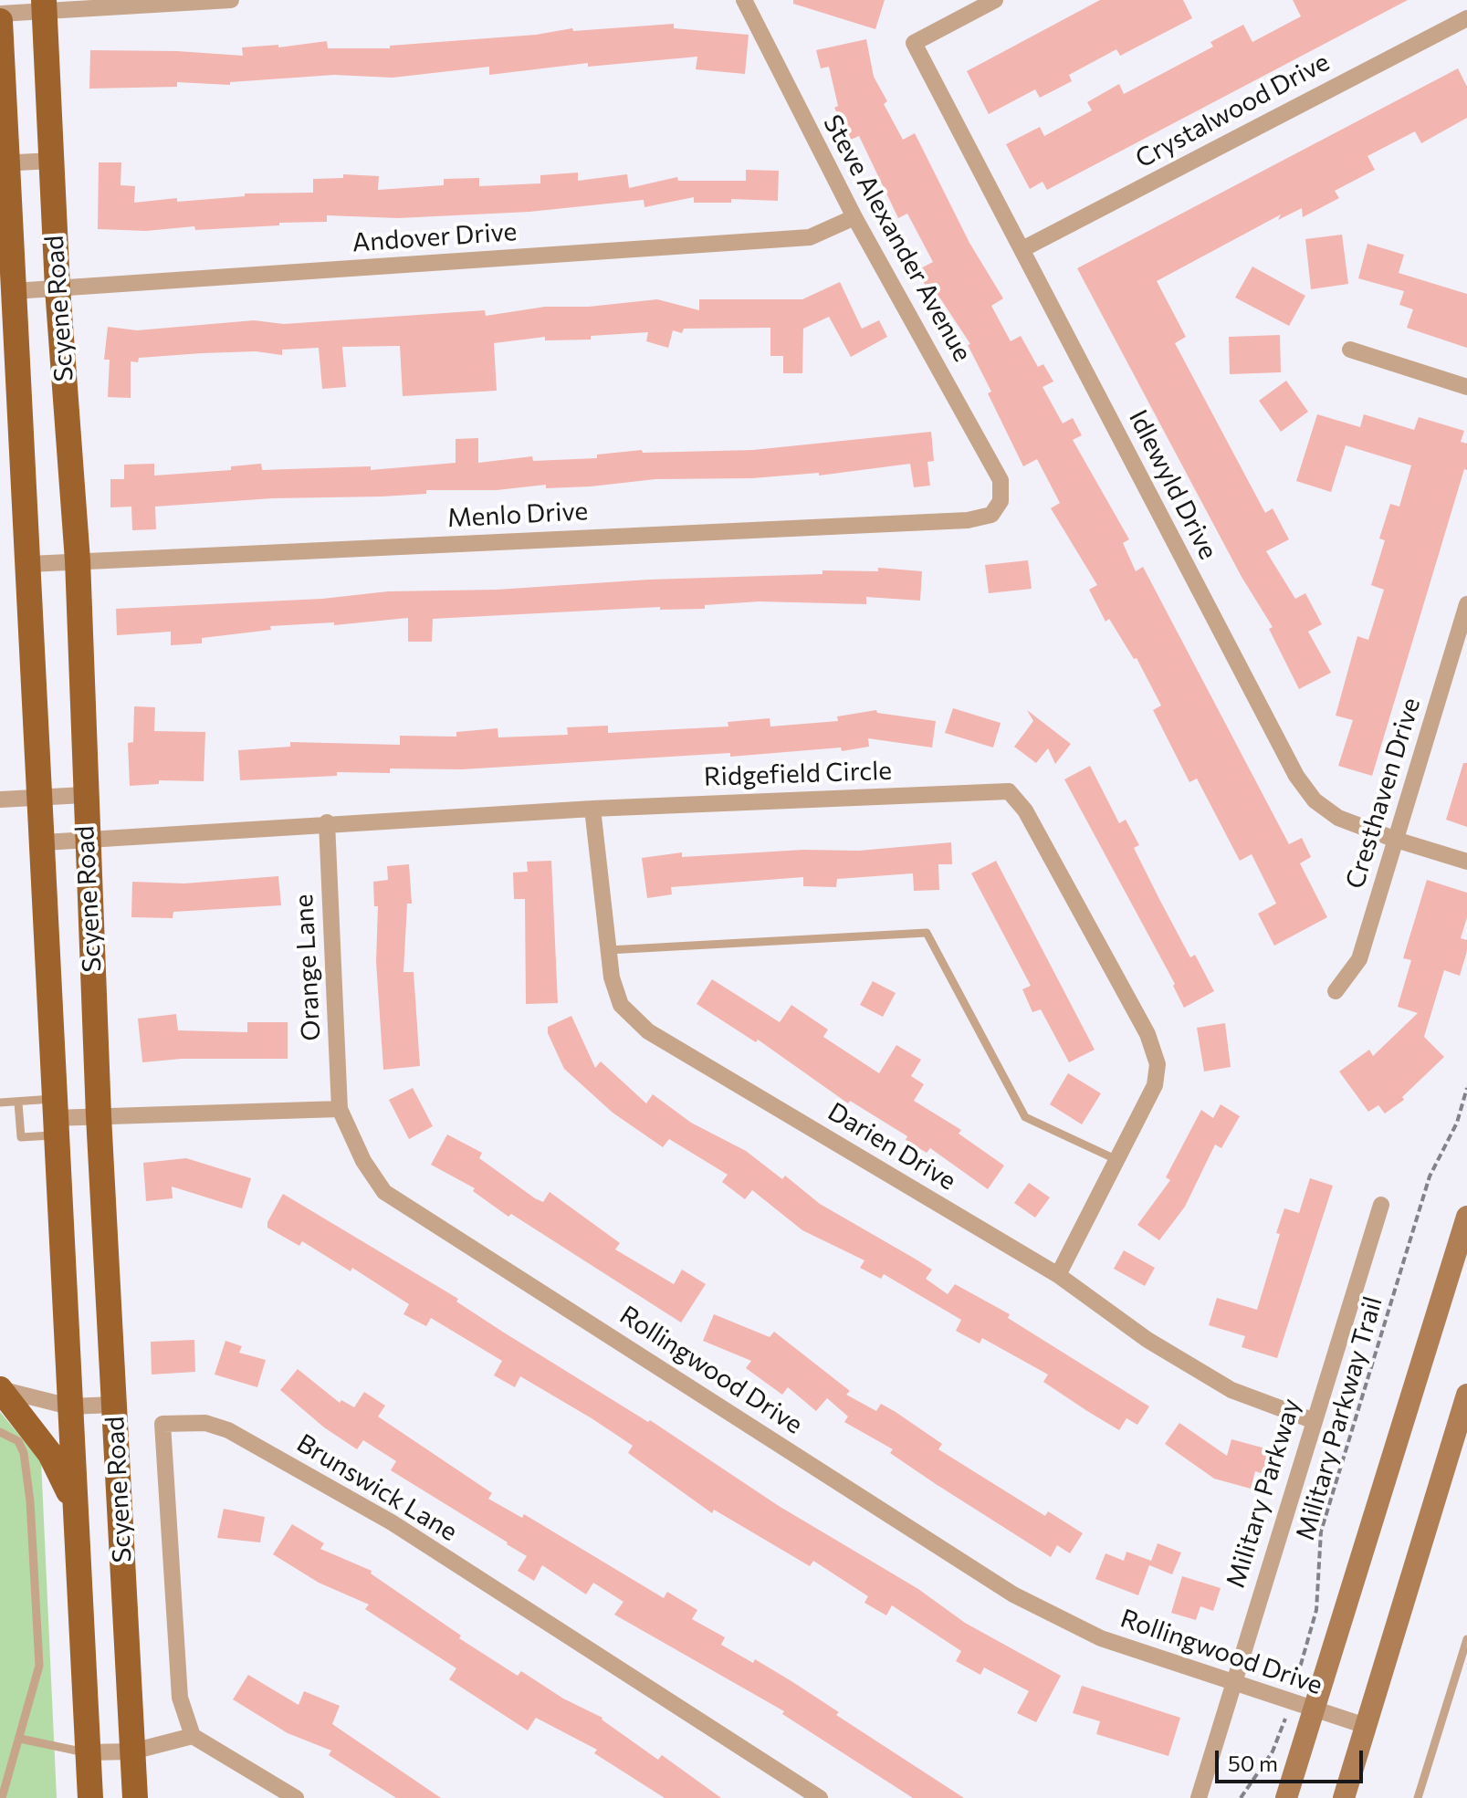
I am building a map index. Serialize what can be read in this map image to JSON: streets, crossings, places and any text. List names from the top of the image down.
{
  "streets": {
    "main road": ["Scyene Road"],
    "street": [
      "Crystalwood Drive",
      "Andover Drive",
      "Steve Alexander Avenue",
      "Idlewyld Drive",
      "Menlo Drive",
      "Ridgefield Circle",
      "Cresthaven Drive",
      "Orange Lane",
      "Darien Drive",
      "Rollingwood Drive",
      "Brunswick Lane",
      "Military Parkway"
    ],
    "path": ["Military Parkway Trail"]
  },
  "crossings": [
    ["Crystalwood Drive", "Idlewyld Drive"],
    ["Andover Drive", "Steve Alexander Avenue"],
    ["Andover Drive", "Scyene Road"],
    ["Steve Alexander Avenue", "Menlo Drive"],
    ["Scyene Road", "Menlo Drive"],
    ["Scyene Road", "Ridgefield Circle"],
    ["Idlewyld Drive", "Cresthaven Drive"],
    ["Ridgefield Circle", "Orange Lane"],
    ["Ridgefield Circle", "Darien Drive"],
    ["Orange Lane", "Rollingwood Drive"],
    ["Darien Drive", "Military Parkway"],
    ["Rollingwood Drive", "Military Parkway Trail"],
    ["Rollingwood Drive", "Military Parkway"]
  ],
  "scale_bar": "50 m"
}
